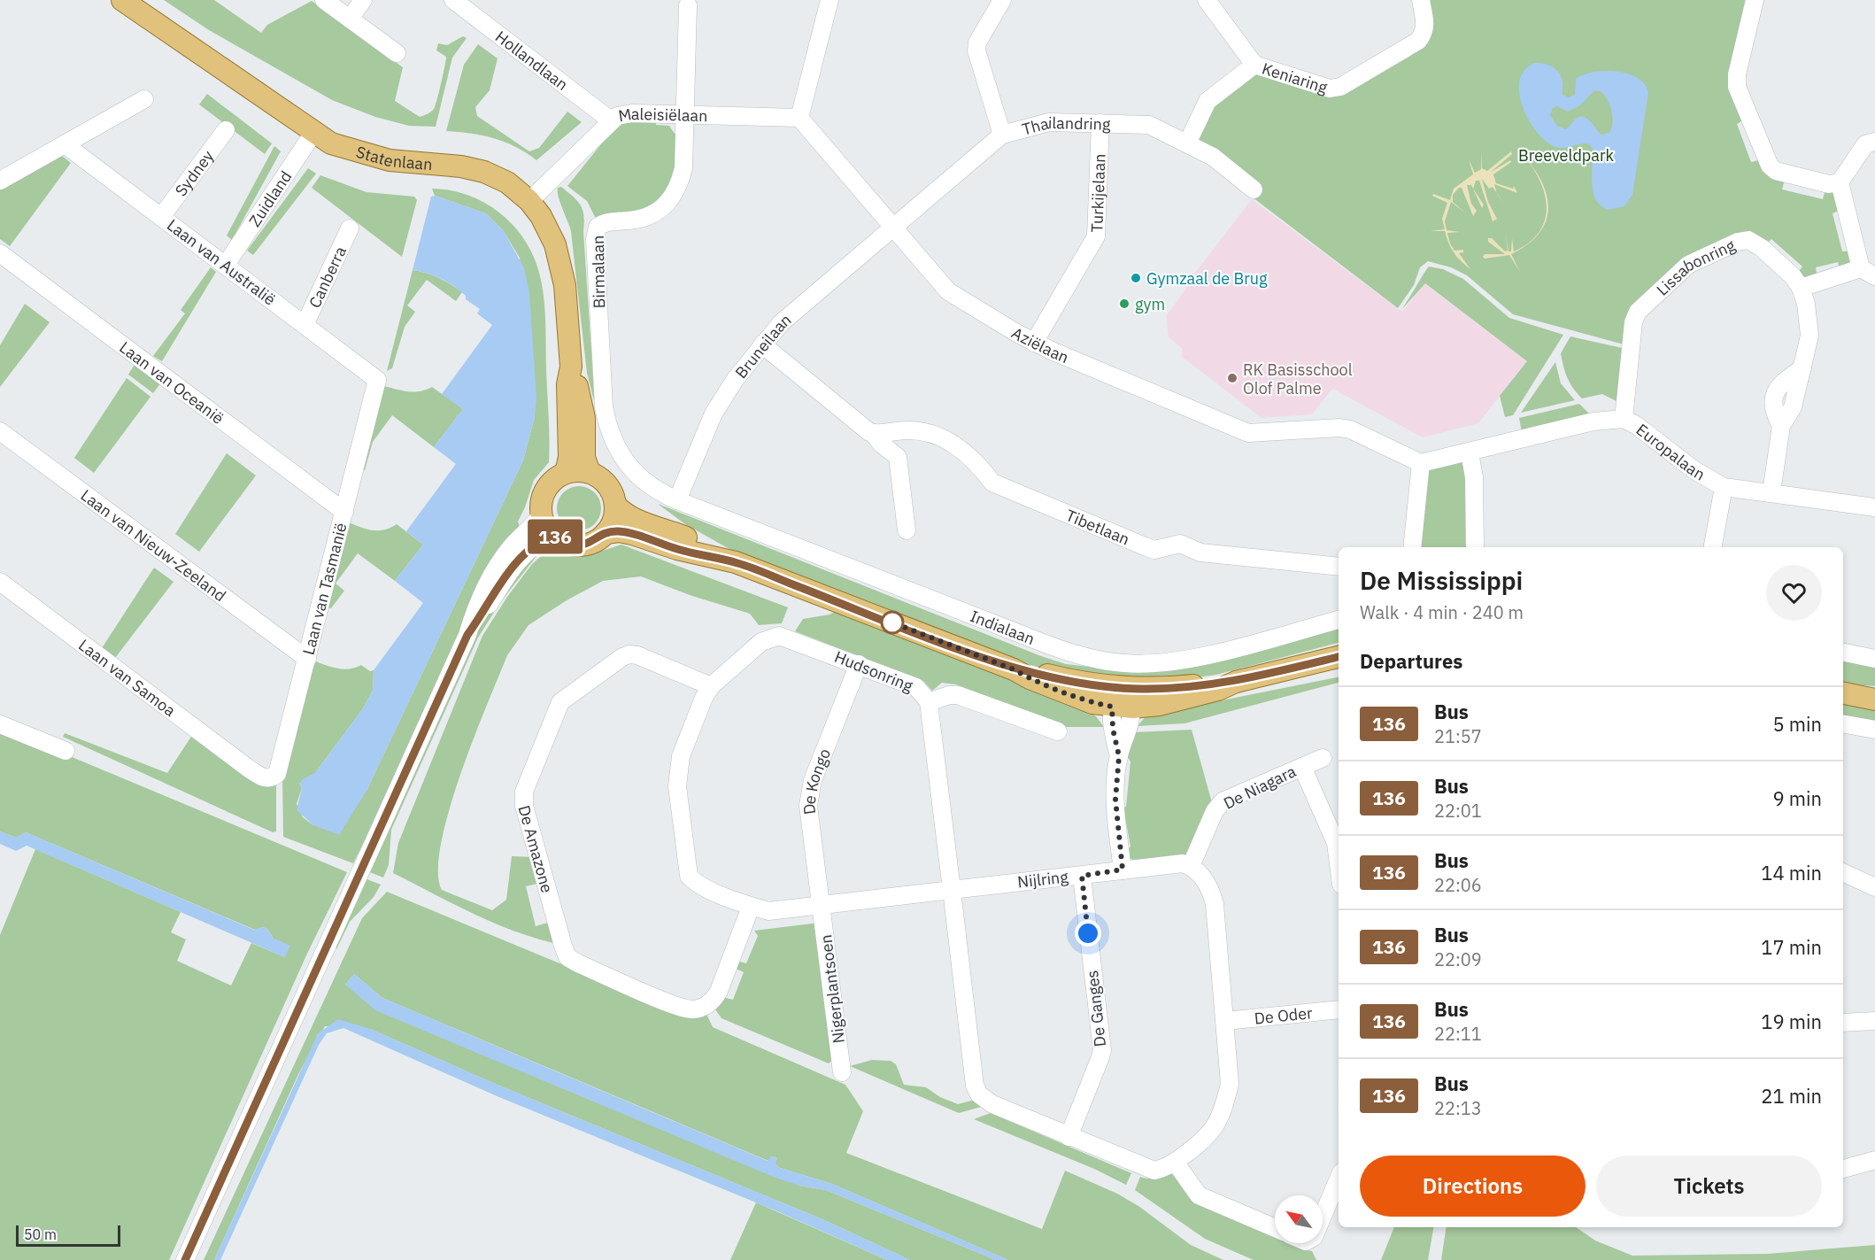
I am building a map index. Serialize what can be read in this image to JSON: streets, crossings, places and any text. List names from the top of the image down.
{
  "streets": {
    "main road": ["Statenlaan"],
    "street": [
      "Hollandlaan",
      "Keniaring",
      "Maleisiëlaan",
      "Thailandring",
      "Sydney",
      "Turkijelaan",
      "Zuidland",
      "Laan van Australië",
      "Lissabonring",
      "Birmalaan",
      "Canberra",
      "Aziëlaan",
      "Bruneilaan",
      "Laan van Oceanië",
      "Europalaan",
      "Tibetlaan",
      "Laan van Nieuw-Zeeland",
      "Laan van Tasmanië",
      "Indialaan",
      "Hudsonring",
      "Laan van Samoa",
      "De Kongo",
      "De Niagara",
      "De Amazone",
      "Nijlring",
      "Nigerplantsoen",
      "De Ganges",
      "De Oder"
    ]
  },
  "crossings": [
    ["Hollandlaan", "Maleisiëlaan"],
    ["Keniaring", "Thailandring"],
    ["Maleisiëlaan", "Statenlaan"],
    ["Maleisiëlaan", "Birmalaan"],
    ["Maleisiëlaan", "Aziëlaan"],
    ["Thailandring", "Turkijelaan"],
    ["Thailandring", "Aziëlaan"],
    ["Thailandring", "Bruneilaan"],
    ["Statenlaan", "Zuidland"],
    ["Sydney", "Laan van Australië"],
    ["Turkijelaan", "Aziëlaan"],
    ["Zuidland", "Laan van Australië"],
    ["Laan van Australië", "Canberra"],
    ["Laan van Australië", "Laan van Tasmanië"],
    ["Lissabonring", "Europalaan"],
    ["Birmalaan", "Bruneilaan"],
    ["Birmalaan", "Indialaan"],
    ["Aziëlaan", "Bruneilaan"],
    ["Bruneilaan", "Indialaan"],
    ["Laan van Oceanië", "Laan van Tasmanië"],
    ["Laan van Nieuw-Zeeland", "Laan van Tasmanië"],
    ["Laan van Tasmanië", "Laan van Samoa"],
    ["Hudsonring", "De Kongo"],
    ["Hudsonring", "De Amazone"],
    ["Hudsonring", "Nijlring"],
    ["Hudsonring", "Nigerplantsoen"],
    ["De Kongo", "Nigerplantsoen"],
    ["De Niagara", "Nijlring"],
    ["Nijlring", "De Ganges"]
  ],
  "parks": ["Breeveldpark"],
  "places": ["Gymzaal de Brug", "gym", "RK Basisschool Olof Palme"],
  "lines": ["bus line 136"],
  "scale_bar": "50 m",
  "north": "top left",
  "page": {
    "on_map": "136",
    "heading": [
      ["De Mississippi", "Walk · 4 min · 240 m"],
      "Departures"
    ],
    "list": [
      {
        "mark": "136",
        "name": "Bus",
        "note": "21:57",
        "value": "5 min"
      },
      {
        "mark": "136",
        "name": "Bus",
        "note": "22:01",
        "value": "9 min"
      },
      {
        "mark": "136",
        "name": "Bus",
        "note": "22:06",
        "value": "14 min"
      },
      {
        "mark": "136",
        "name": "Bus",
        "note": "22:09",
        "value": "17 min"
      },
      {
        "mark": "136",
        "name": "Bus",
        "note": "22:11",
        "value": "19 min"
      },
      {
        "mark": "136",
        "name": "Bus",
        "note": "22:13",
        "value": "21 min"
      }
    ],
    "buttons": ["Directions", "Tickets"],
    "scale": "50 m"
  }
}
